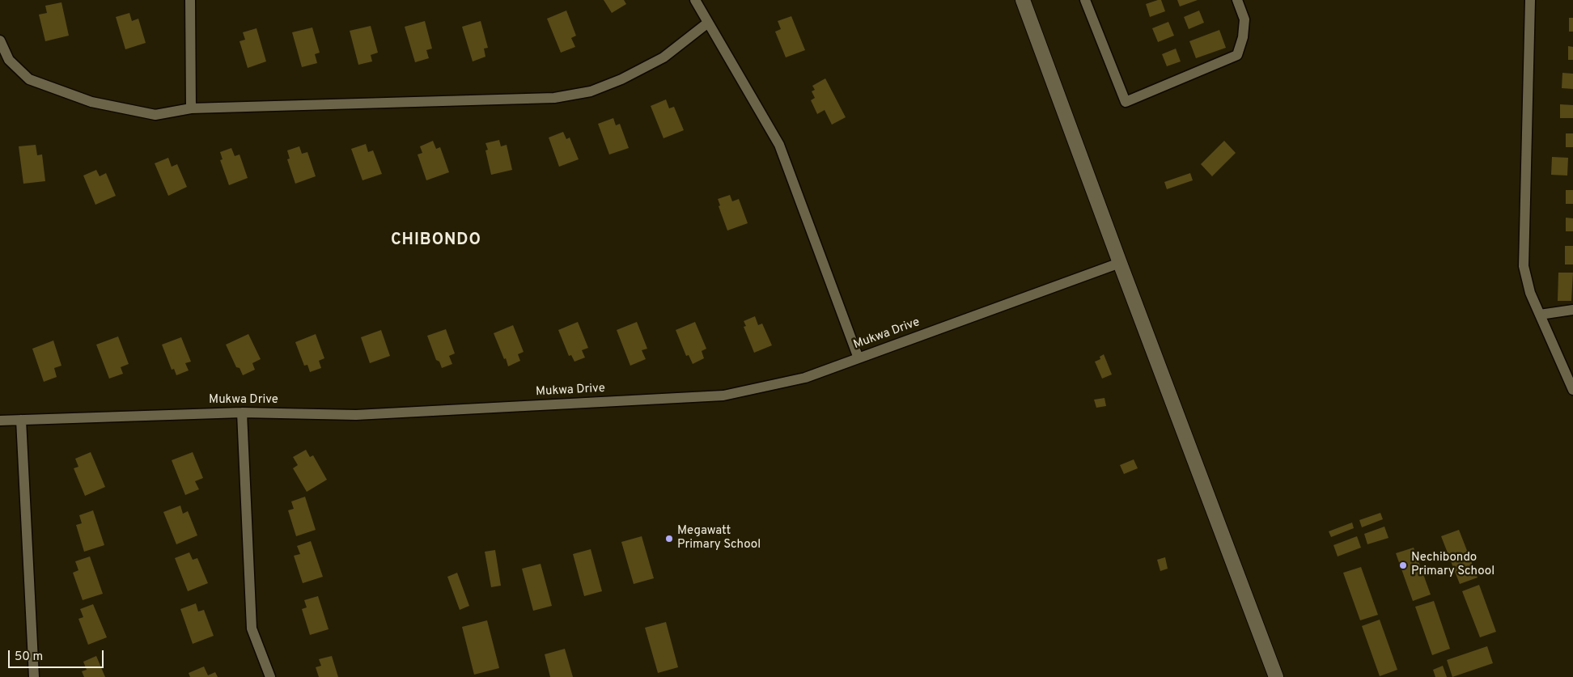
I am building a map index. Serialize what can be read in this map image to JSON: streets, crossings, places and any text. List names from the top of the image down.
{
  "streets": {
    "street": ["Mukwa Drive"]
  },
  "districts": ["CHIBONDO"],
  "places": ["Megawatt Primary School", "Nechibondo Primary School"],
  "scale_bar": "50 m"
}
